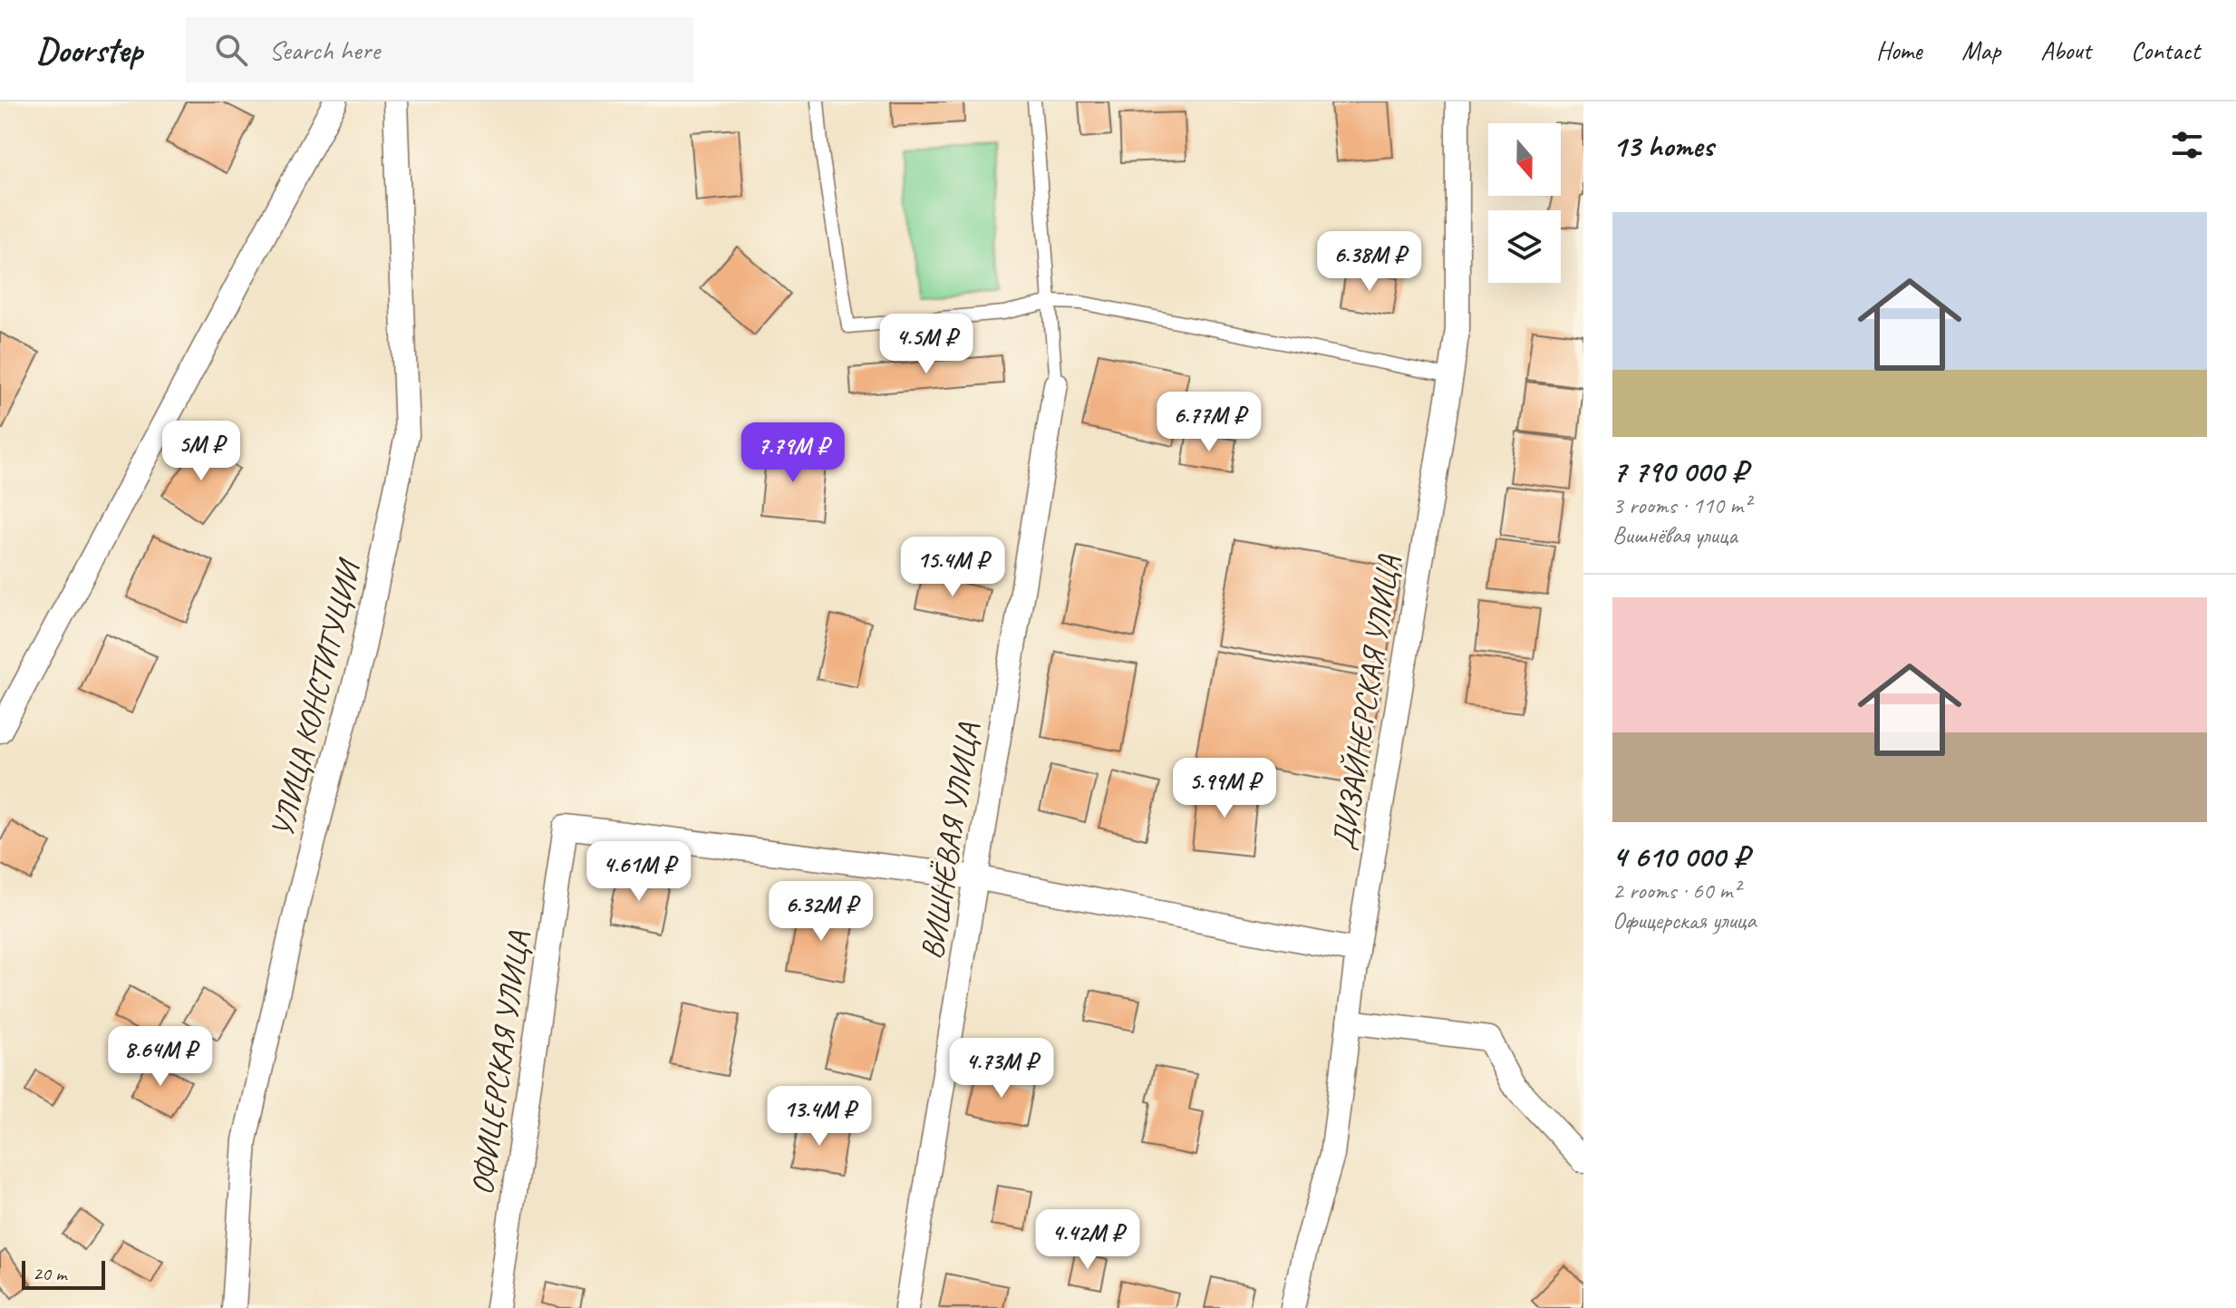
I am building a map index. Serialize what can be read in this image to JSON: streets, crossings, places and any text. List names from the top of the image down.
{
  "streets": {
    "street": [
      "УЛИЦА КОНСТИТУЦИИ",
      "ДИЗАЙНЕРСКАЯ УЛИЦА",
      "ВИШНЁВАЯ УЛИЦА",
      "ОФИЦЕРСКАЯ УЛИЦА"
    ]
  },
  "crossings": [
    ["ВИШНЁВАЯ УЛИЦА", "ОФИЦЕРСКАЯ УЛИЦА"]
  ],
  "scale_bar": "20 m",
  "north": "bottom",
  "page": {
    "header": "Doorstep",
    "search": "Search here",
    "nav": [
      "Home",
      "Map",
      "About",
      "Contact"
    ],
    "heading": "13 homes",
    "list": [
      {
        "name": "7 790 000 ₽",
        "note": "3 rooms · 110 m² · Вишнёвая улица"
      },
      {
        "name": "4 610 000 ₽",
        "note": "2 rooms · 60 m² · Офицерская улица"
      }
    ],
    "price": [
      "6.38M ₽",
      "4.5M ₽",
      "6.77M ₽",
      "5M ₽",
      "7.79M ₽",
      "15.4M ₽",
      "5.99M ₽",
      "4.61M ₽",
      "6.32M ₽",
      "8.64M ₽",
      "4.73M ₽",
      "13.4M ₽",
      "4.42M ₽"
    ],
    "scale": "20 m"
  }
}
